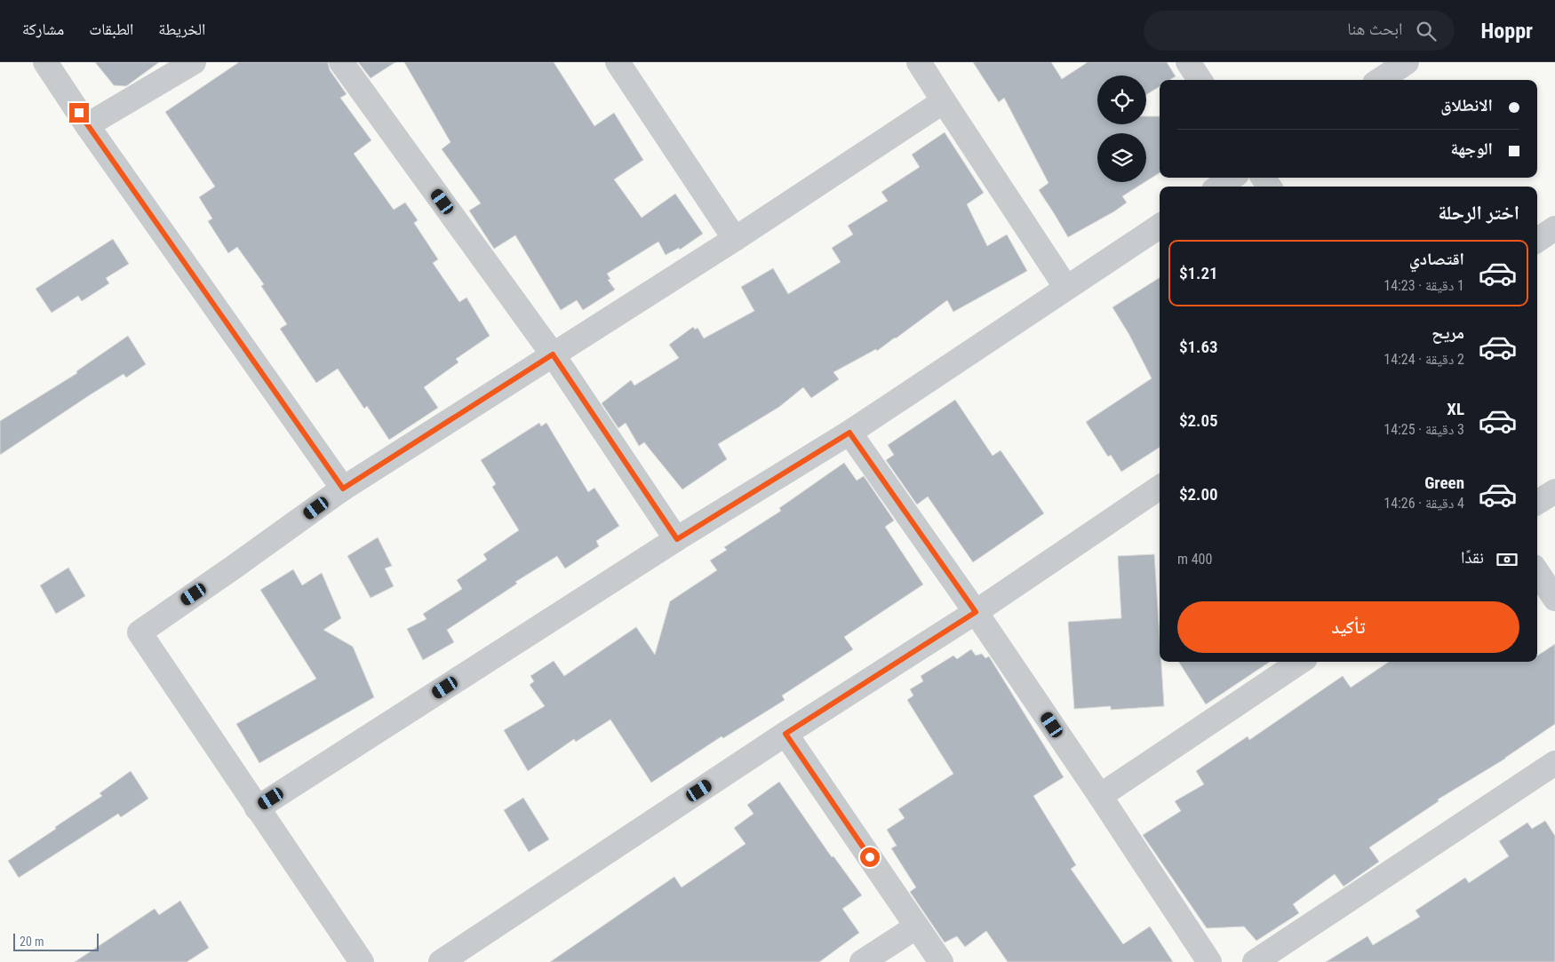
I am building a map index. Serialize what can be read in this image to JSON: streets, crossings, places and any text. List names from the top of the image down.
{
  "scale_bar": "20 m",
  "page": {
    "header": "Hoppr",
    "search": "ابحث هنا",
    "nav": ["الخريطة", "الطبقات", "مشاركة"],
    "banner": ["الانطلاق", "الوجهة"],
    "heading": "اختر الرحلة",
    "list": [
      {
        "name": "اقتصادي",
        "note": "1 دقيقة · 14:23",
        "value": "$1.21"
      },
      {
        "name": "مريح",
        "note": "2 دقيقة · 14:24",
        "value": "$1.63"
      },
      {
        "name": "XL",
        "note": "3 دقيقة · 14:25",
        "value": "$2.05"
      },
      {
        "name": "Green",
        "note": "4 دقيقة · 14:26",
        "value": "$2.00"
      }
    ],
    "pay": ["نقدًا", "400 m"],
    "buttons": "تأكيد",
    "scale": "20 m"
  }
}
